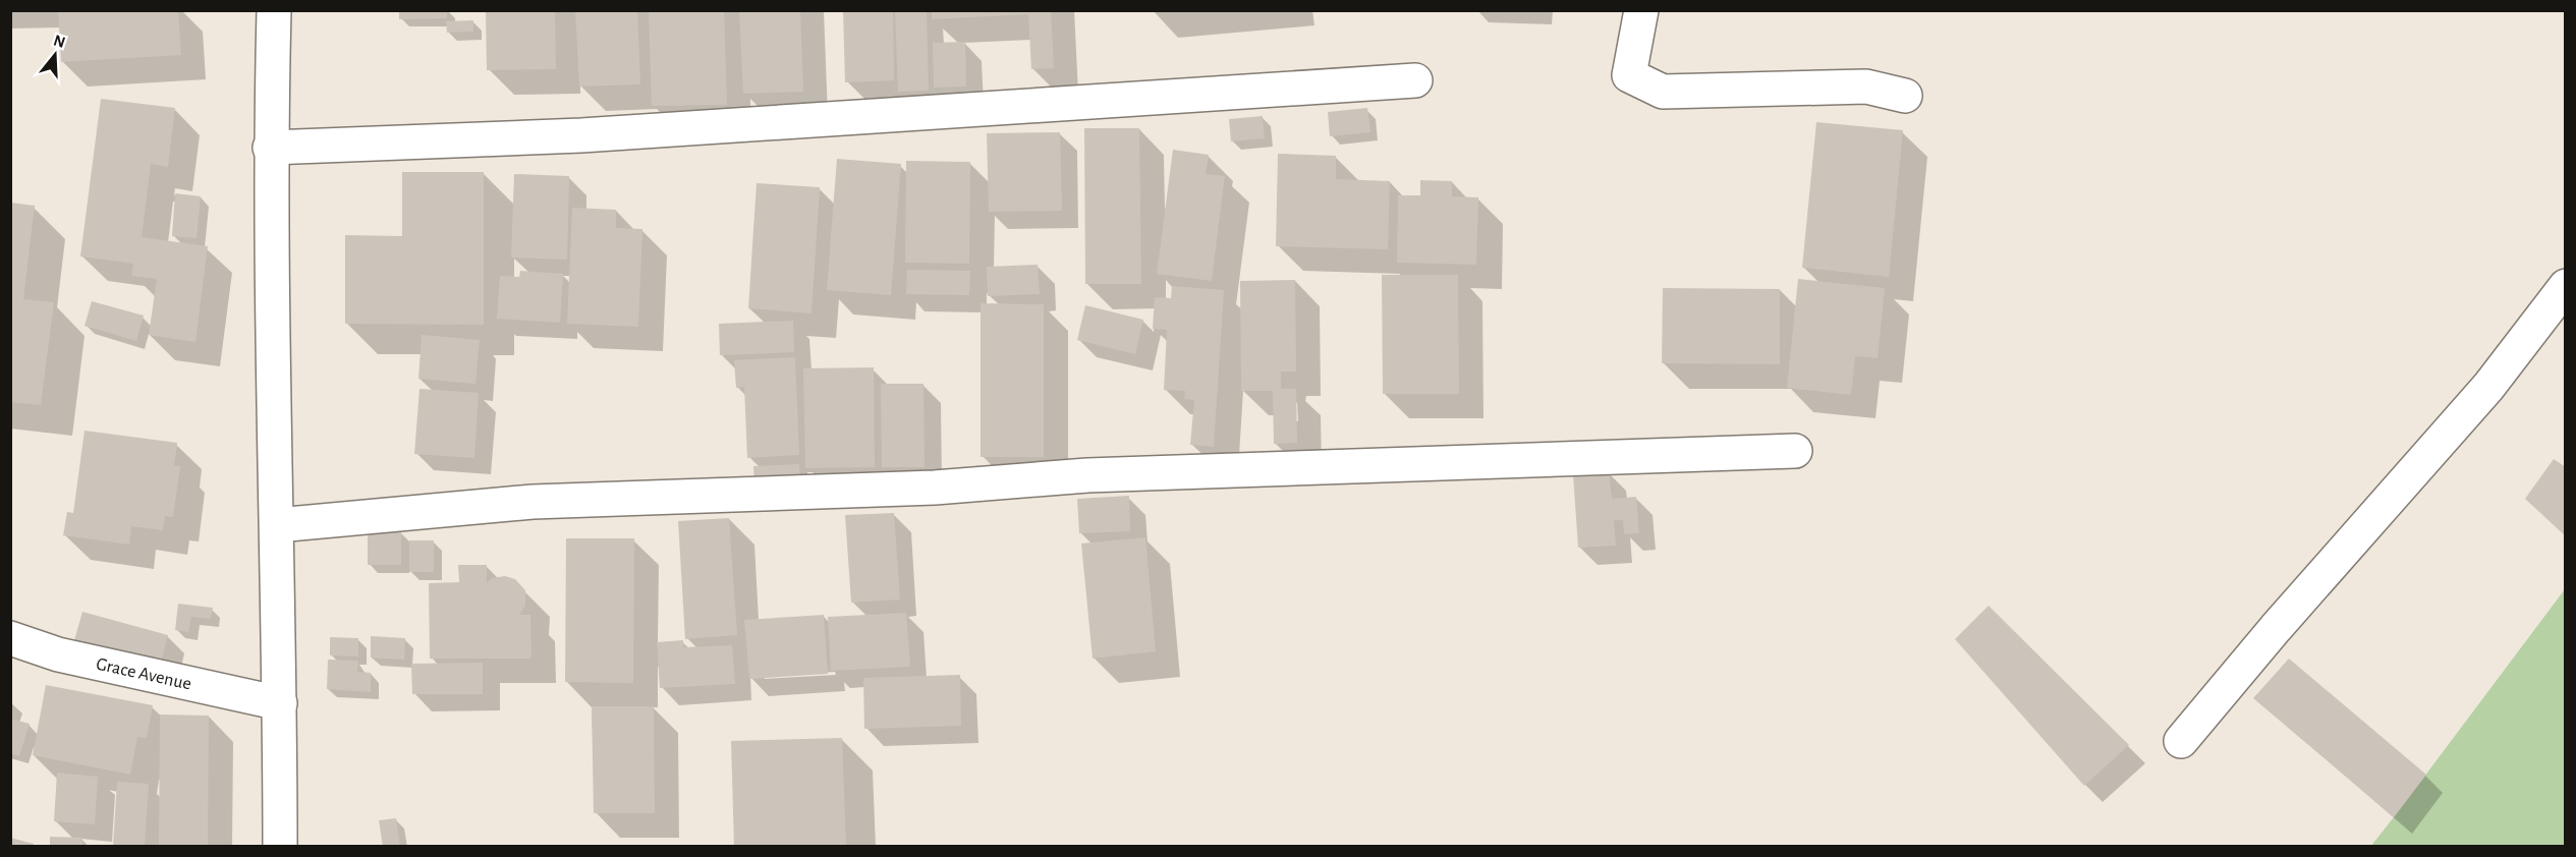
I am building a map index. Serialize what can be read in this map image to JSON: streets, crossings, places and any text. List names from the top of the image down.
{
  "streets": {
    "street": ["Grace Avenue"]
  },
  "north": "top"
}
